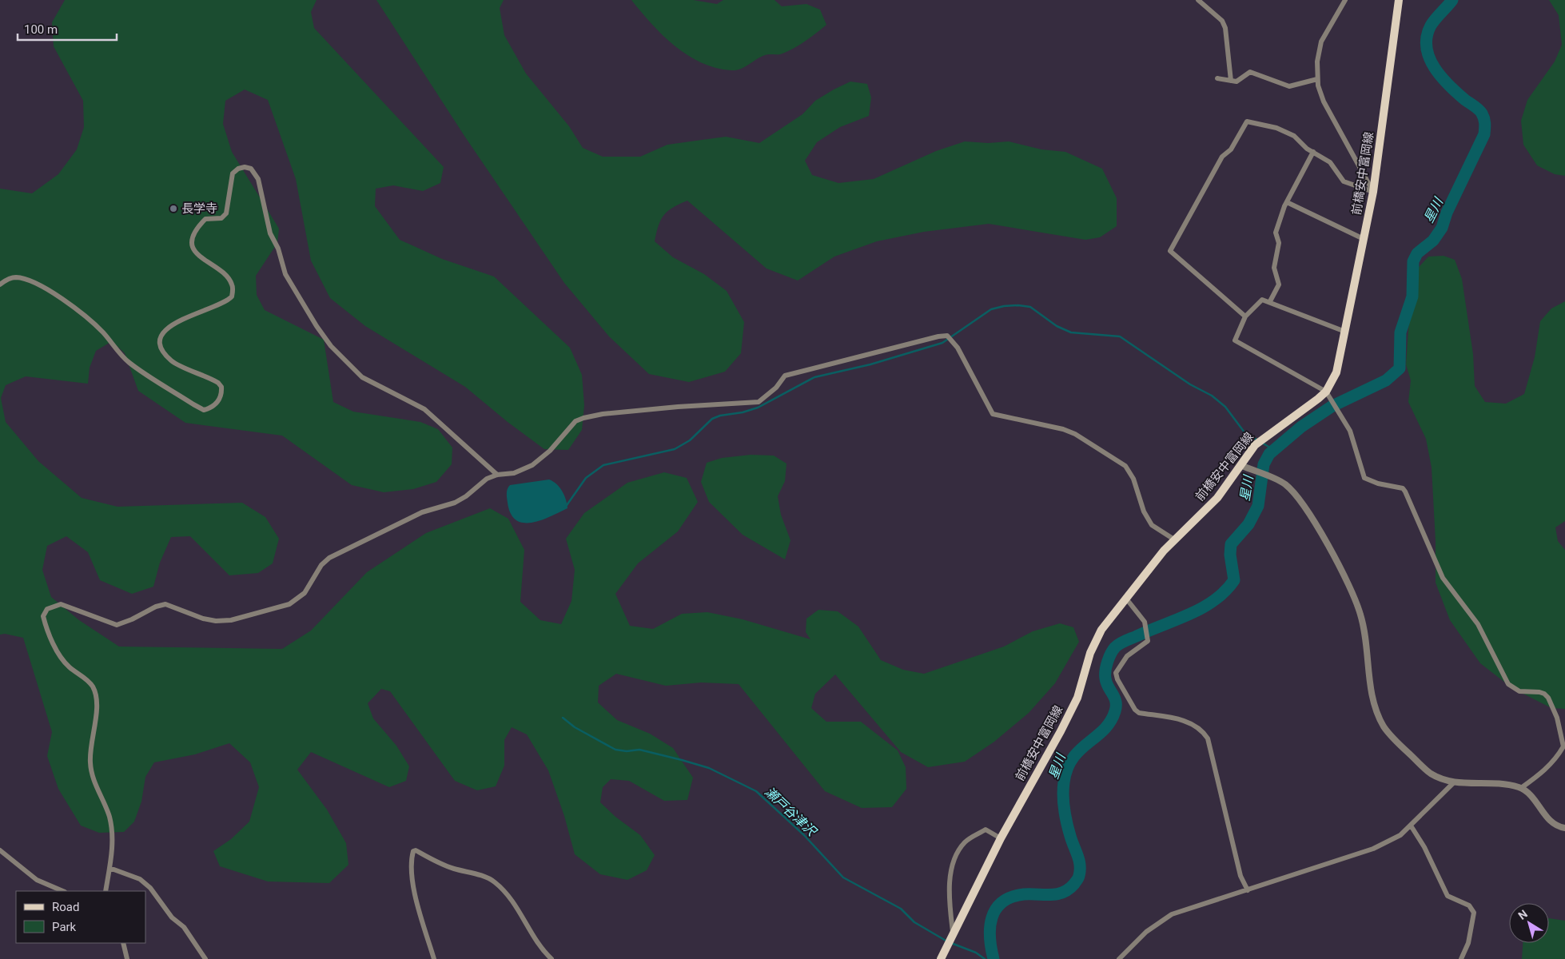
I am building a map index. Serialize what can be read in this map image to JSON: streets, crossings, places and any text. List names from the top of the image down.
{
  "streets": {
    "main road": ["前橋安中富岡線"]
  },
  "water": ["星川", "瀬戸谷津沢"],
  "places": ["長学寺"],
  "legend": ["Road", "Park"],
  "scale_bar": "100 m",
  "north": "top left"
}
